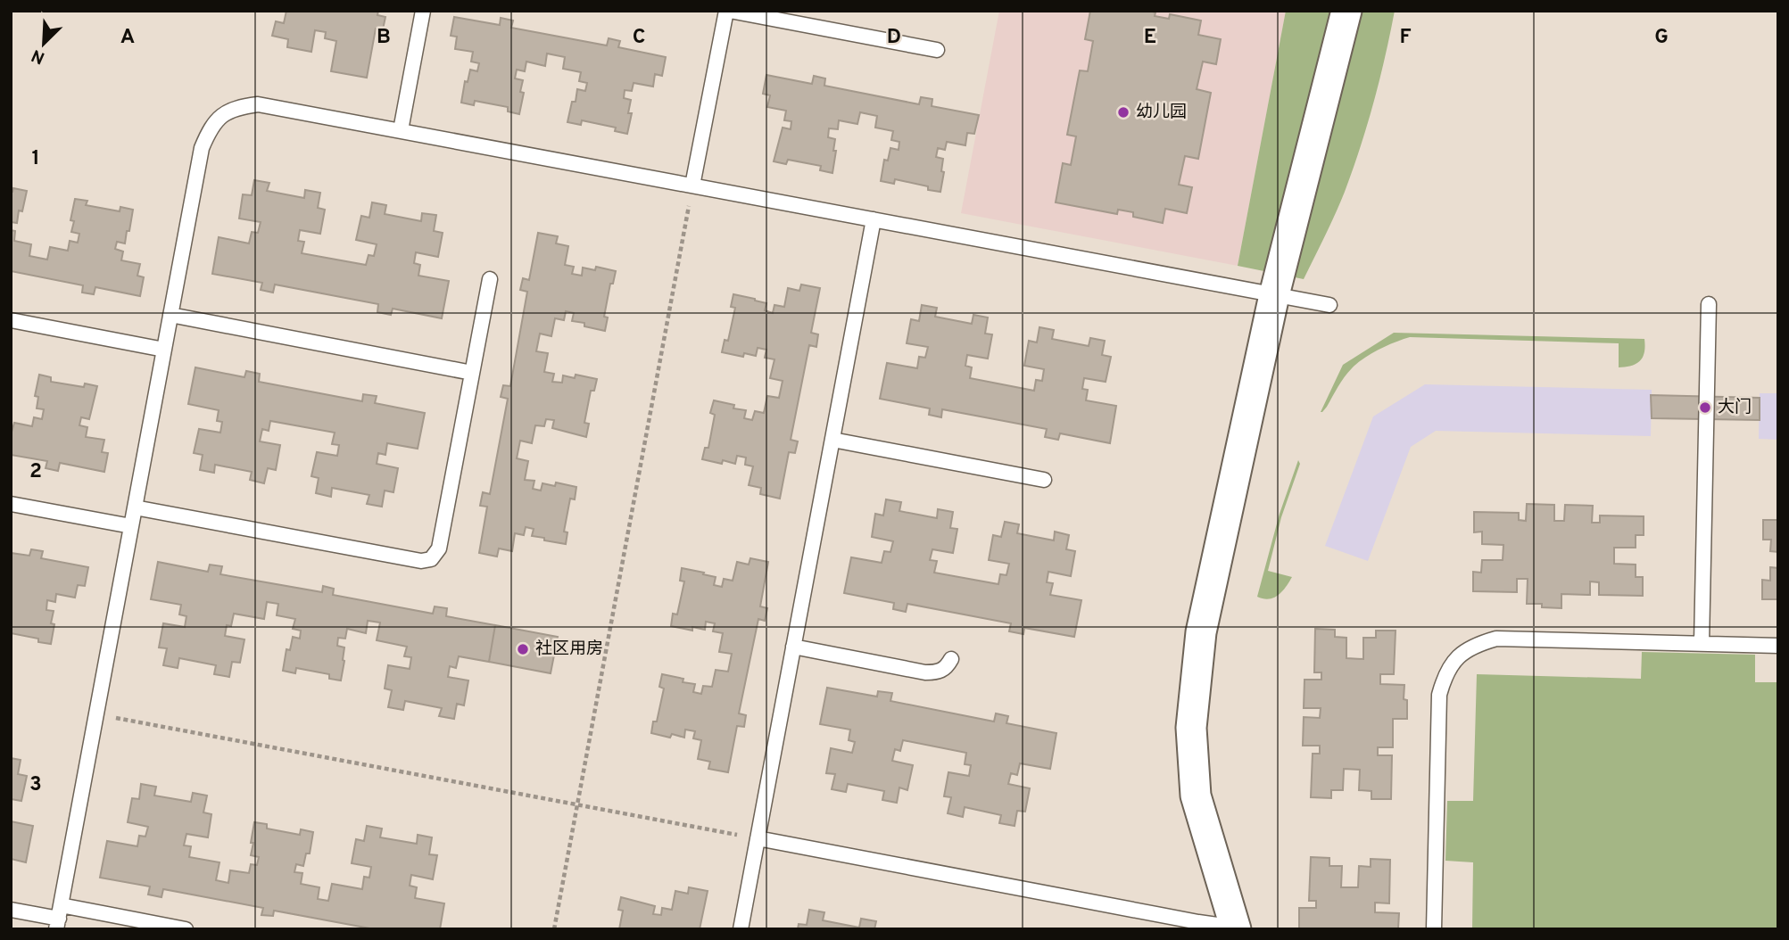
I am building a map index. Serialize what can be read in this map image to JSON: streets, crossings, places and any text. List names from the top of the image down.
{
  "places": ["幼儿园", "大门", "社区用房"],
  "north": "bottom left",
  "grid": {
    "columns": [
      "A",
      "B",
      "C",
      "D",
      "E",
      "F",
      "G"
    ],
    "rows": ["1", "2", "3"]
  }
}
